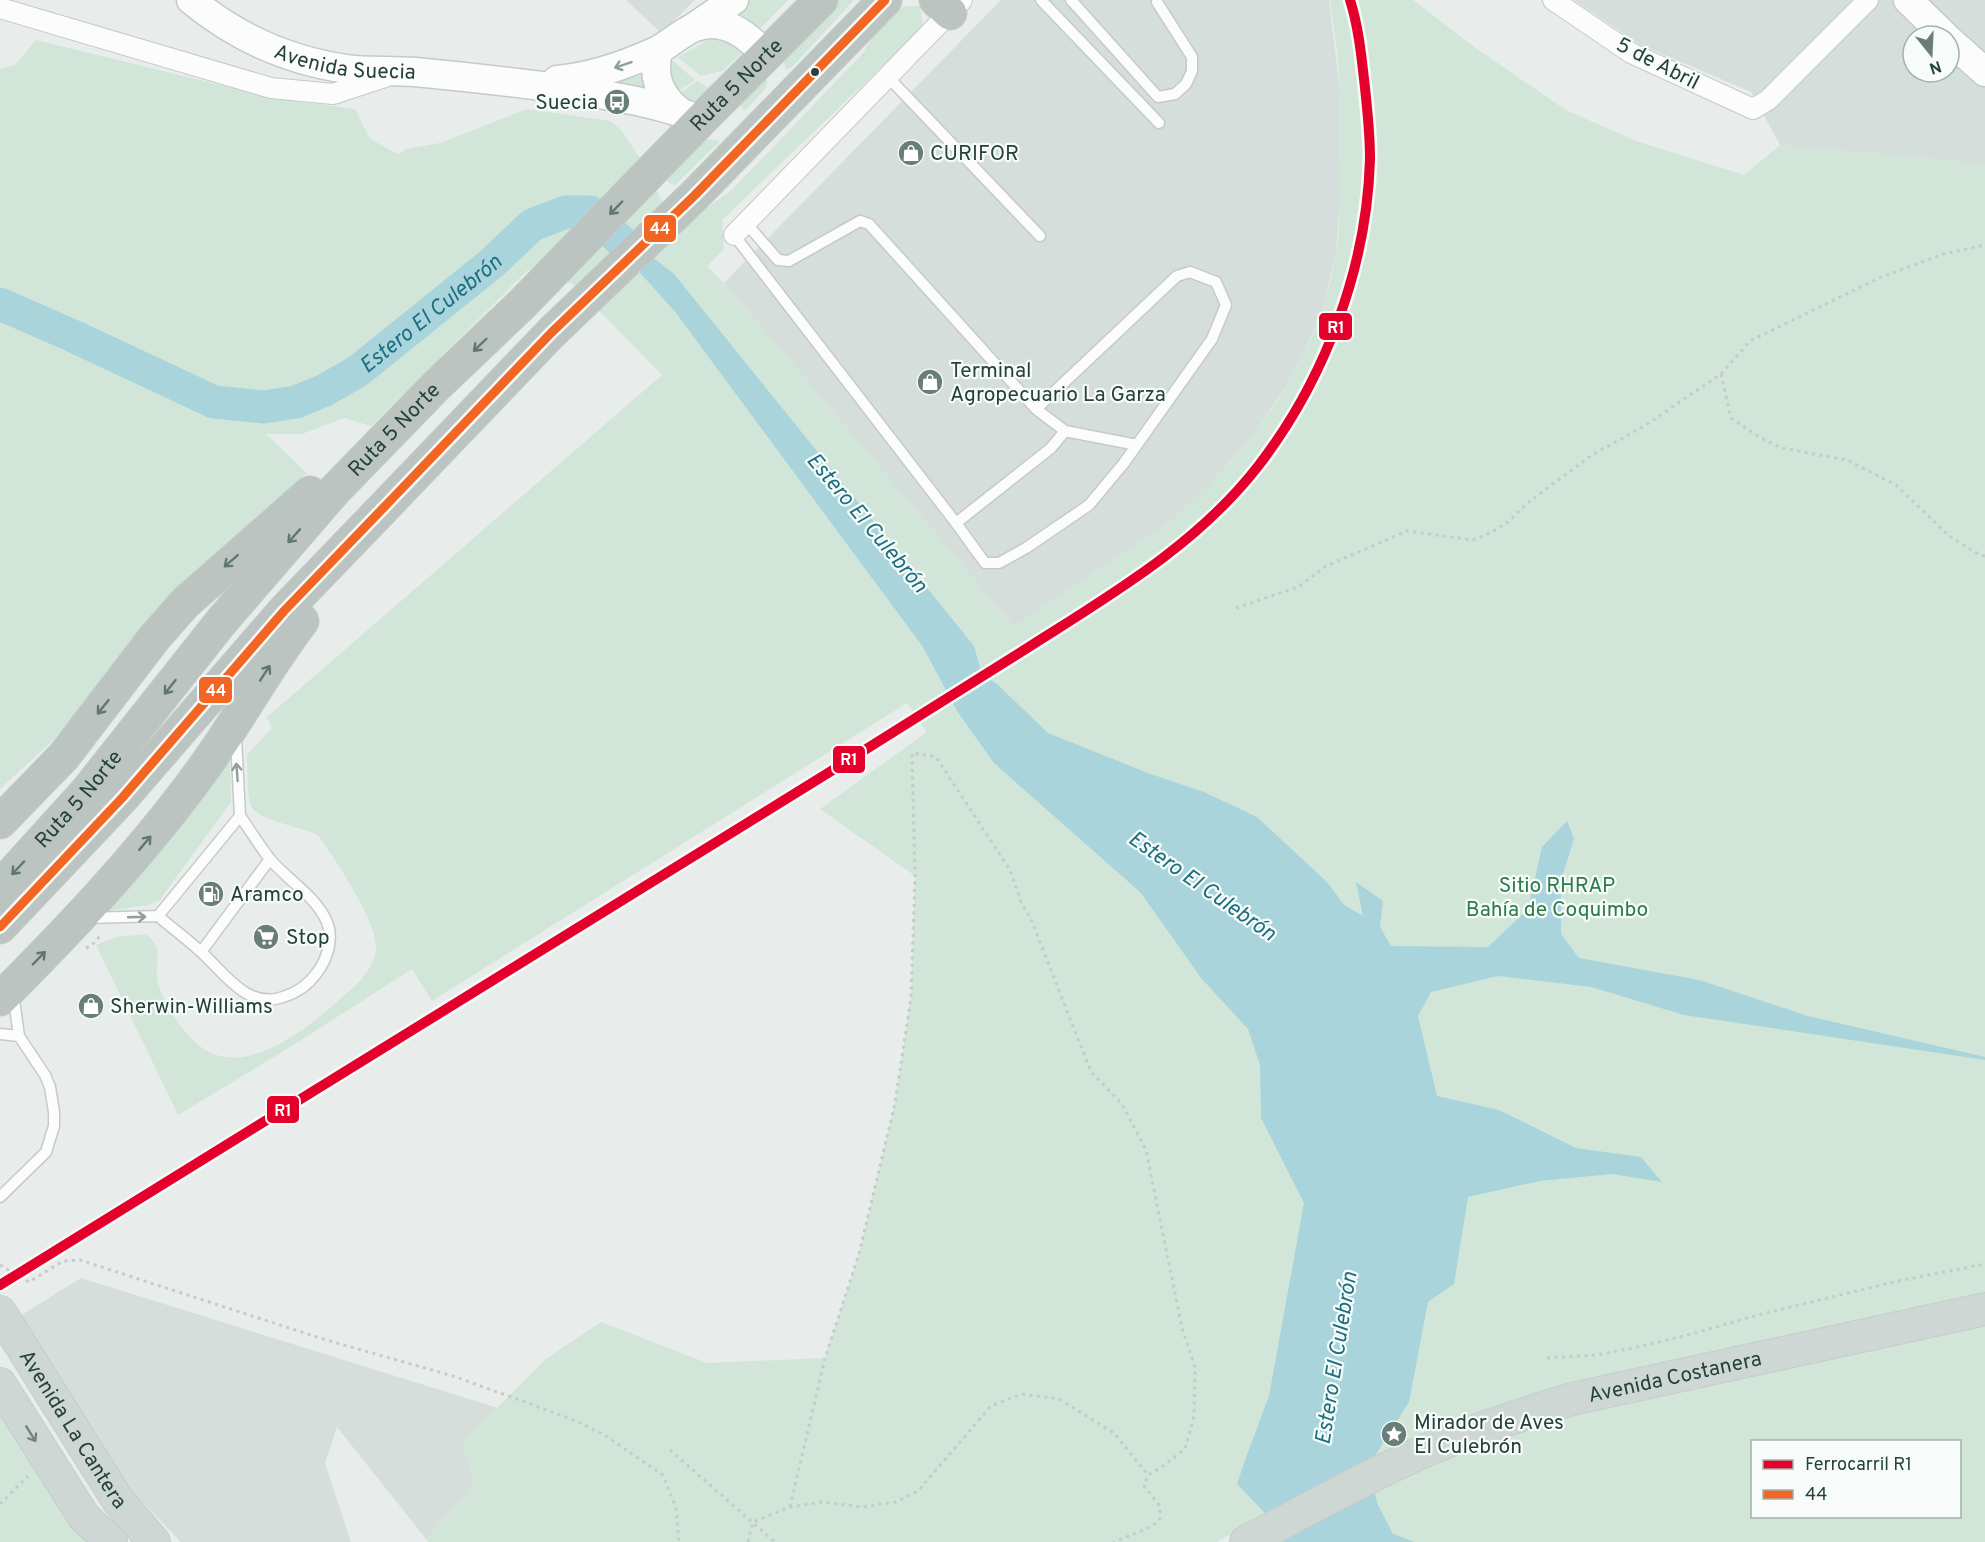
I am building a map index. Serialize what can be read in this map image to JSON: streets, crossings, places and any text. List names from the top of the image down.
{
  "streets": {
    "highway": ["Ruta 5 Norte"],
    "main road": ["Avenida Suecia", "Avenida Costanera", "Avenida La Cantera"],
    "street": ["5 de Abril"]
  },
  "crossings": [
    ["Avenida Suecia", "Ruta 5 Norte"]
  ],
  "water": ["Estero El Culebrón"],
  "parks": ["Sitio RHRAP Bahía de Coquimbo"],
  "places": {
    "bus stop": ["Suecia"],
    "shop": ["CURIFOR", "Terminal Agropecuario La Garza", "Sherwin-Williams"],
    "fuel station": ["Aramco"],
    "supermarket": ["Stop"],
    "place": ["Mirador de Aves El Culebrón"]
  },
  "lines": ["rail line R1", "transit line 44"],
  "legend": ["Ferrocarril R1", "44"],
  "north": "bottom"
}
